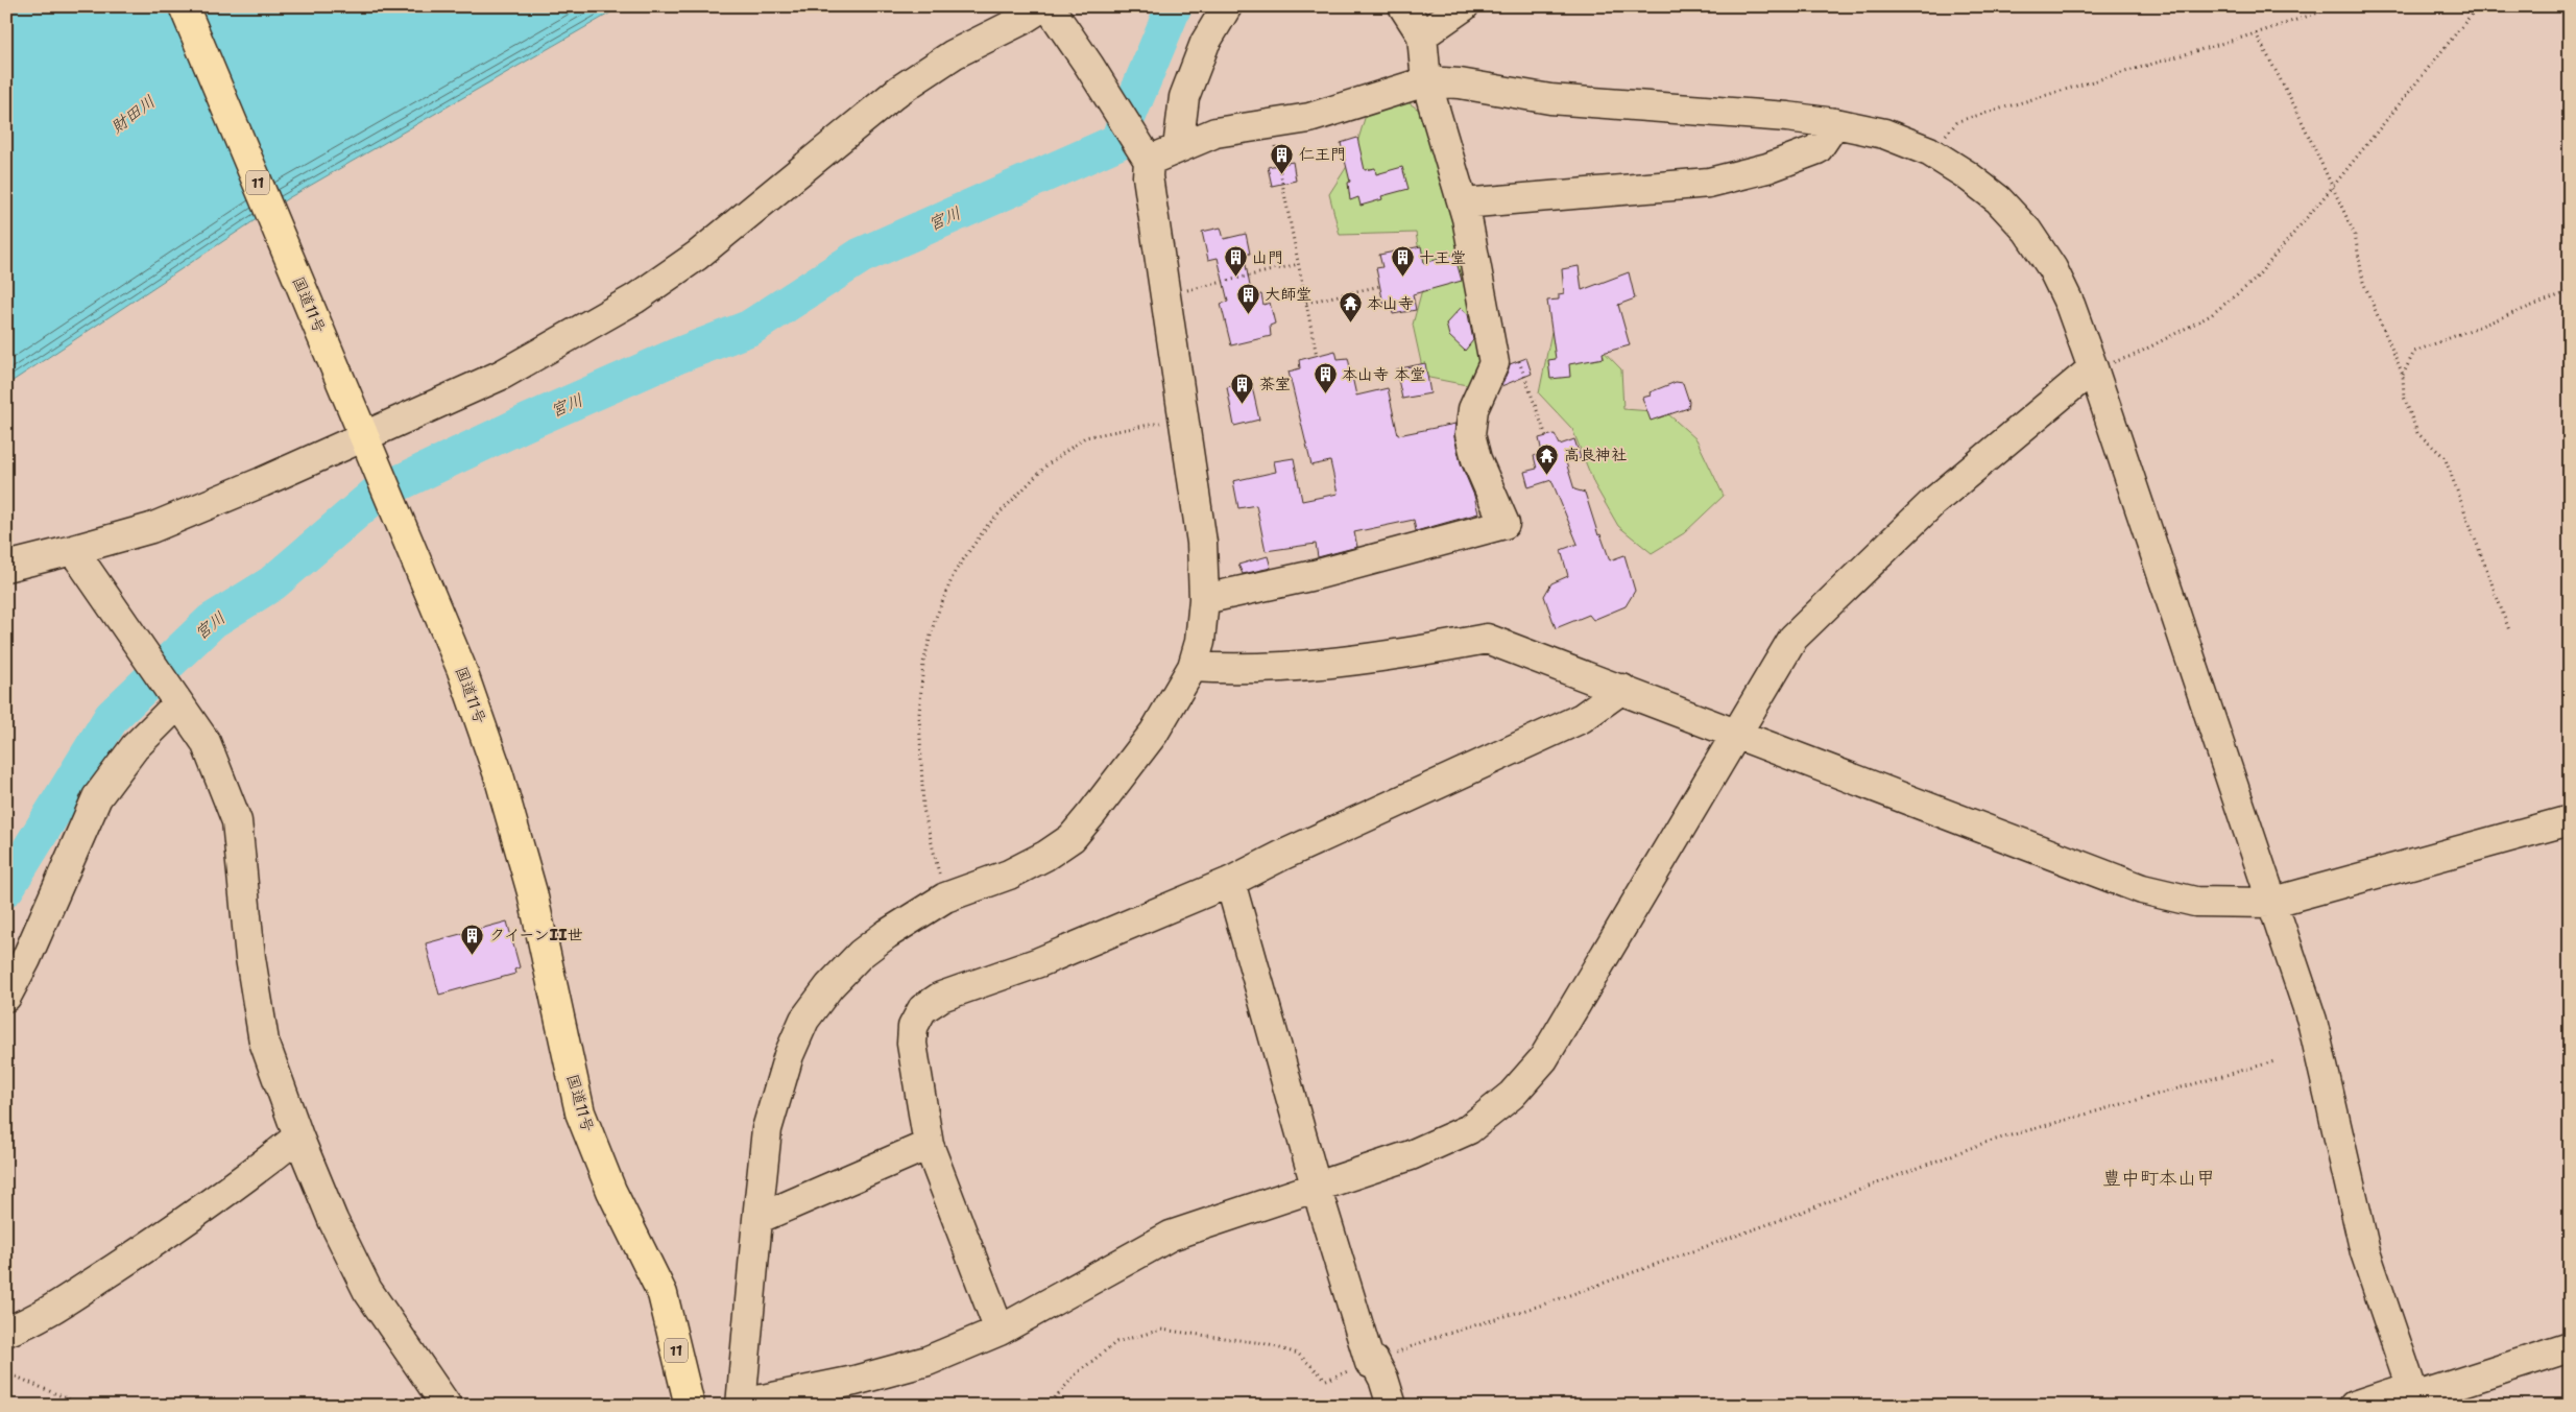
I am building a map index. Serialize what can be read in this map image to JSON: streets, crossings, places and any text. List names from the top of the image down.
{
  "streets": {
    "highway": ["11", "国道11号"]
  },
  "districts": ["豊中町本山甲"],
  "water": ["財田川", "宮川"],
  "places": {
    "building": [
      "仁王門",
      "山門",
      "十王堂",
      "大師堂",
      "本山寺 本堂",
      "茶室",
      "クイーンII世"
    ],
    "temple": ["本山寺", "高良神社"]
  }
}
